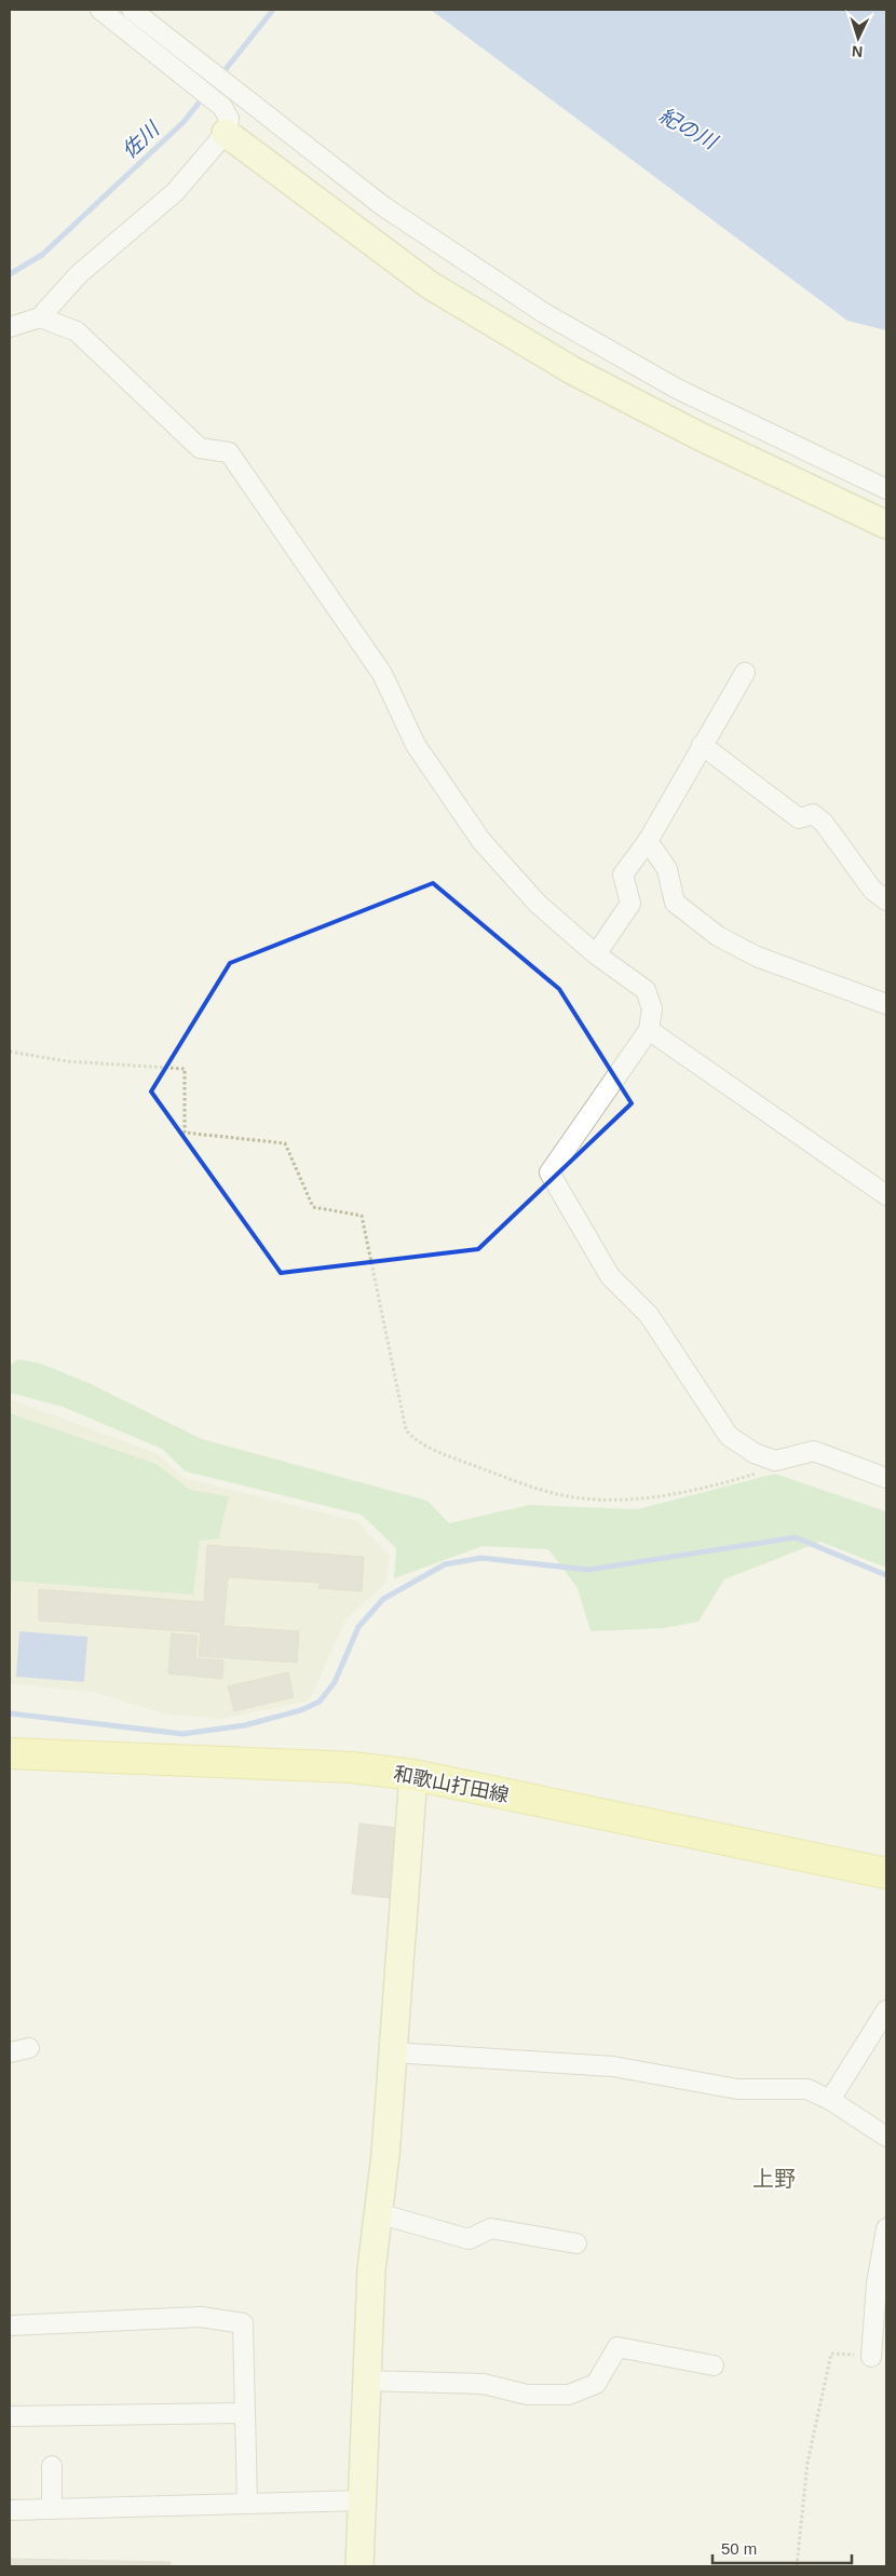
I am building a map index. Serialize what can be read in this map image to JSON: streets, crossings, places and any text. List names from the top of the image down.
{
  "streets": {
    "main road": ["和歌山打田線"]
  },
  "districts": ["上野"],
  "water": ["紀の川", "佐川"],
  "scale_bar": "50 m",
  "north": "bottom"
}
